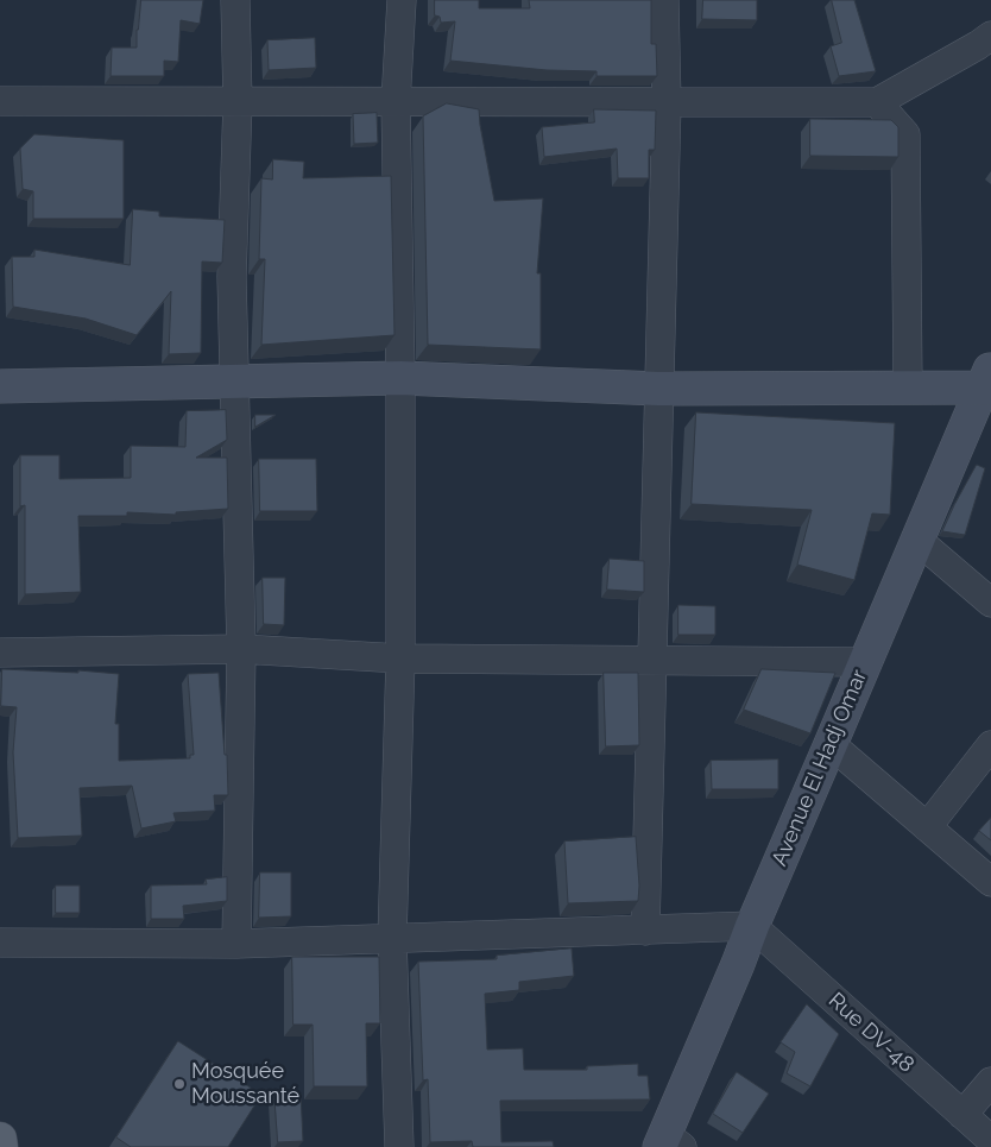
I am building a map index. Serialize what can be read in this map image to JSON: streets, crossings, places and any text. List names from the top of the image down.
{
  "streets": {
    "street": ["Avenue El Hadj Omar", "Rue DV-48"]
  },
  "crossings": [
    ["Avenue El Hadj Omar", "Rue DV-48"]
  ],
  "places": ["Mosquée Moussanté"]
}
